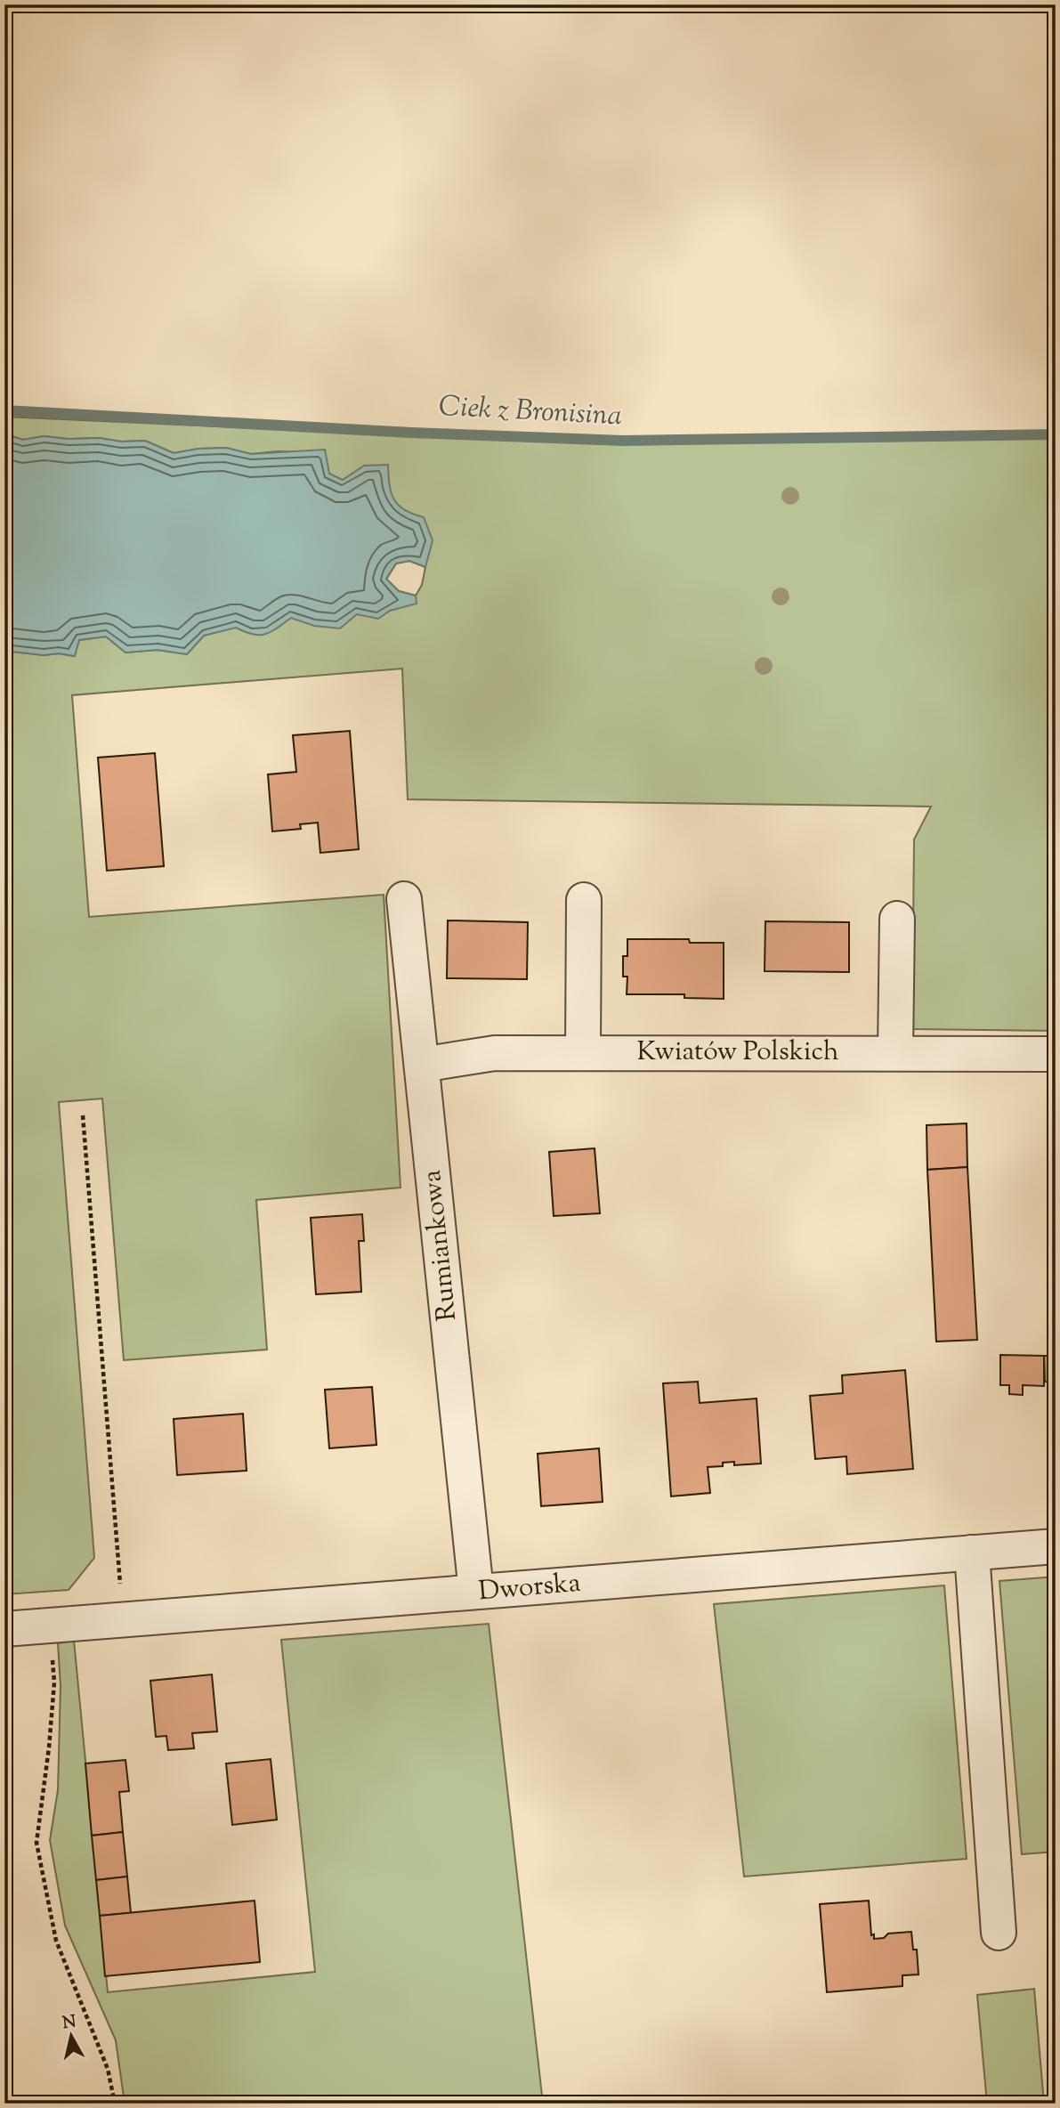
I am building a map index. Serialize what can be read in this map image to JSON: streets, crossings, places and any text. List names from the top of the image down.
{
  "streets": {
    "street": ["Kwiatów Polskich", "Rumiankowa", "Dworska"]
  },
  "crossings": [
    ["Kwiatów Polskich", "Rumiankowa"],
    ["Rumiankowa", "Dworska"]
  ],
  "water": ["Ciek z Bronisina"],
  "north": "top"
}
